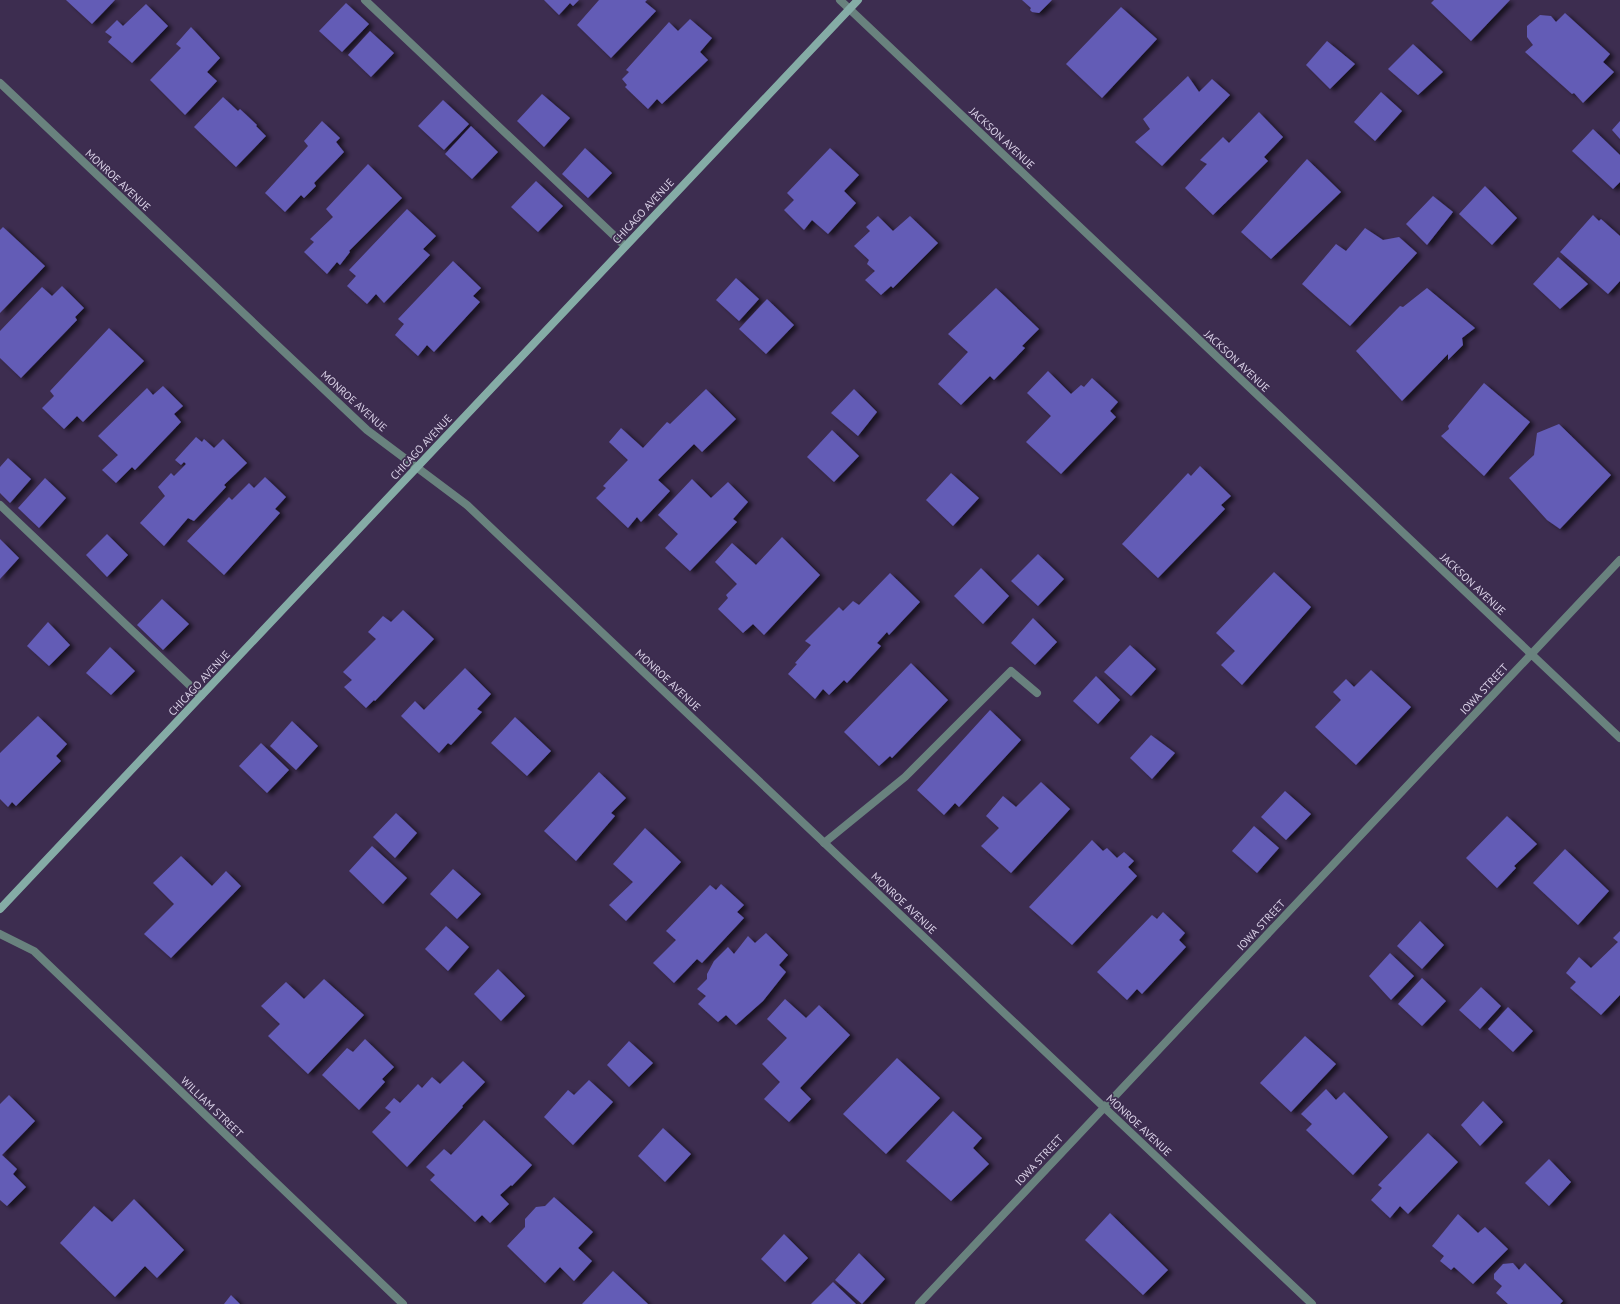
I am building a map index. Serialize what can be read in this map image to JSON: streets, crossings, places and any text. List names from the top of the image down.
{
  "streets": {
    "main road": ["CHICAGO AVENUE"],
    "street": [
      "JACKSON AVENUE",
      "MONROE AVENUE",
      "IOWA STREET",
      "WILLIAM STREET"
    ]
  },
  "crossings": [
    ["JACKSON AVENUE", "CHICAGO AVENUE"],
    ["JACKSON AVENUE", "IOWA STREET"],
    ["MONROE AVENUE", "CHICAGO AVENUE"],
    ["MONROE AVENUE", "IOWA STREET"]
  ]
}
